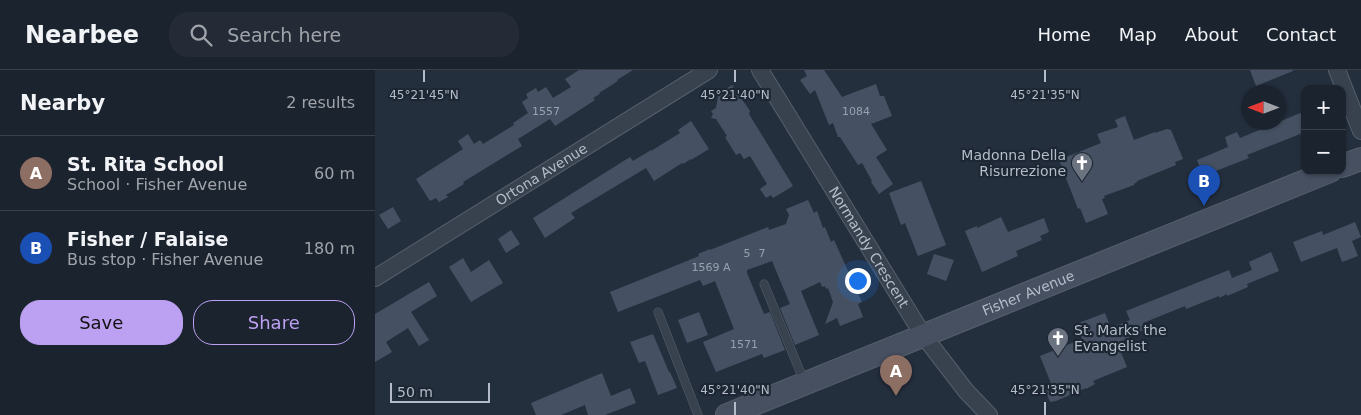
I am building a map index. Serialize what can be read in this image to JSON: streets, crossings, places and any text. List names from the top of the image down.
{
  "streets": {
    "main road": ["Fisher Avenue"],
    "street": ["Ortona Avenue", "Normandy Crescent"]
  },
  "crossings": [
    ["Normandy Crescent", "Fisher Avenue"]
  ],
  "places": {
    "church": ["Madonna Della Risurrezione", "St. Marks the Evangelist"]
  },
  "house_numbers": [
    "1557",
    "1084",
    "5",
    "7",
    "1569 A",
    "1571"
  ],
  "scale_bar": "50 m",
  "north": "left",
  "page": {
    "header": "Nearbee",
    "search": "Search here",
    "nav": [
      "Home",
      "Map",
      "About",
      "Contact"
    ],
    "heading": ["Nearby", "2 results"],
    "map_buttons": ["+", "−"],
    "list": [
      {
        "mark": "A",
        "name": "St. Rita School",
        "note": "School · Fisher Avenue",
        "value": "60 m"
      },
      {
        "mark": "B",
        "name": "Fisher / Falaise",
        "note": "Bus stop · Fisher Avenue",
        "value": "180 m"
      }
    ],
    "pins": ["B", "A"],
    "buttons": ["Save", "Share"],
    "scale": "50 m"
  },
  "coordinates": ["45°21'45\"N", "45°21'40\"N", "45°21'35\"N"]
}
